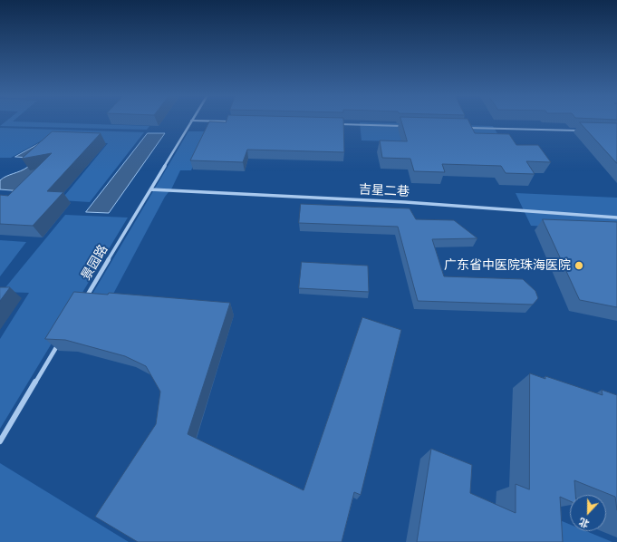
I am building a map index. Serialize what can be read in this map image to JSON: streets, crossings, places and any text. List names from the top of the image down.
{
  "streets": {
    "street": ["吉星二巷", "景园路"]
  },
  "crossings": [
    ["吉星二巷", "景园路"]
  ],
  "places": ["广东省中医院珠海医院"],
  "north": "bottom"
}
